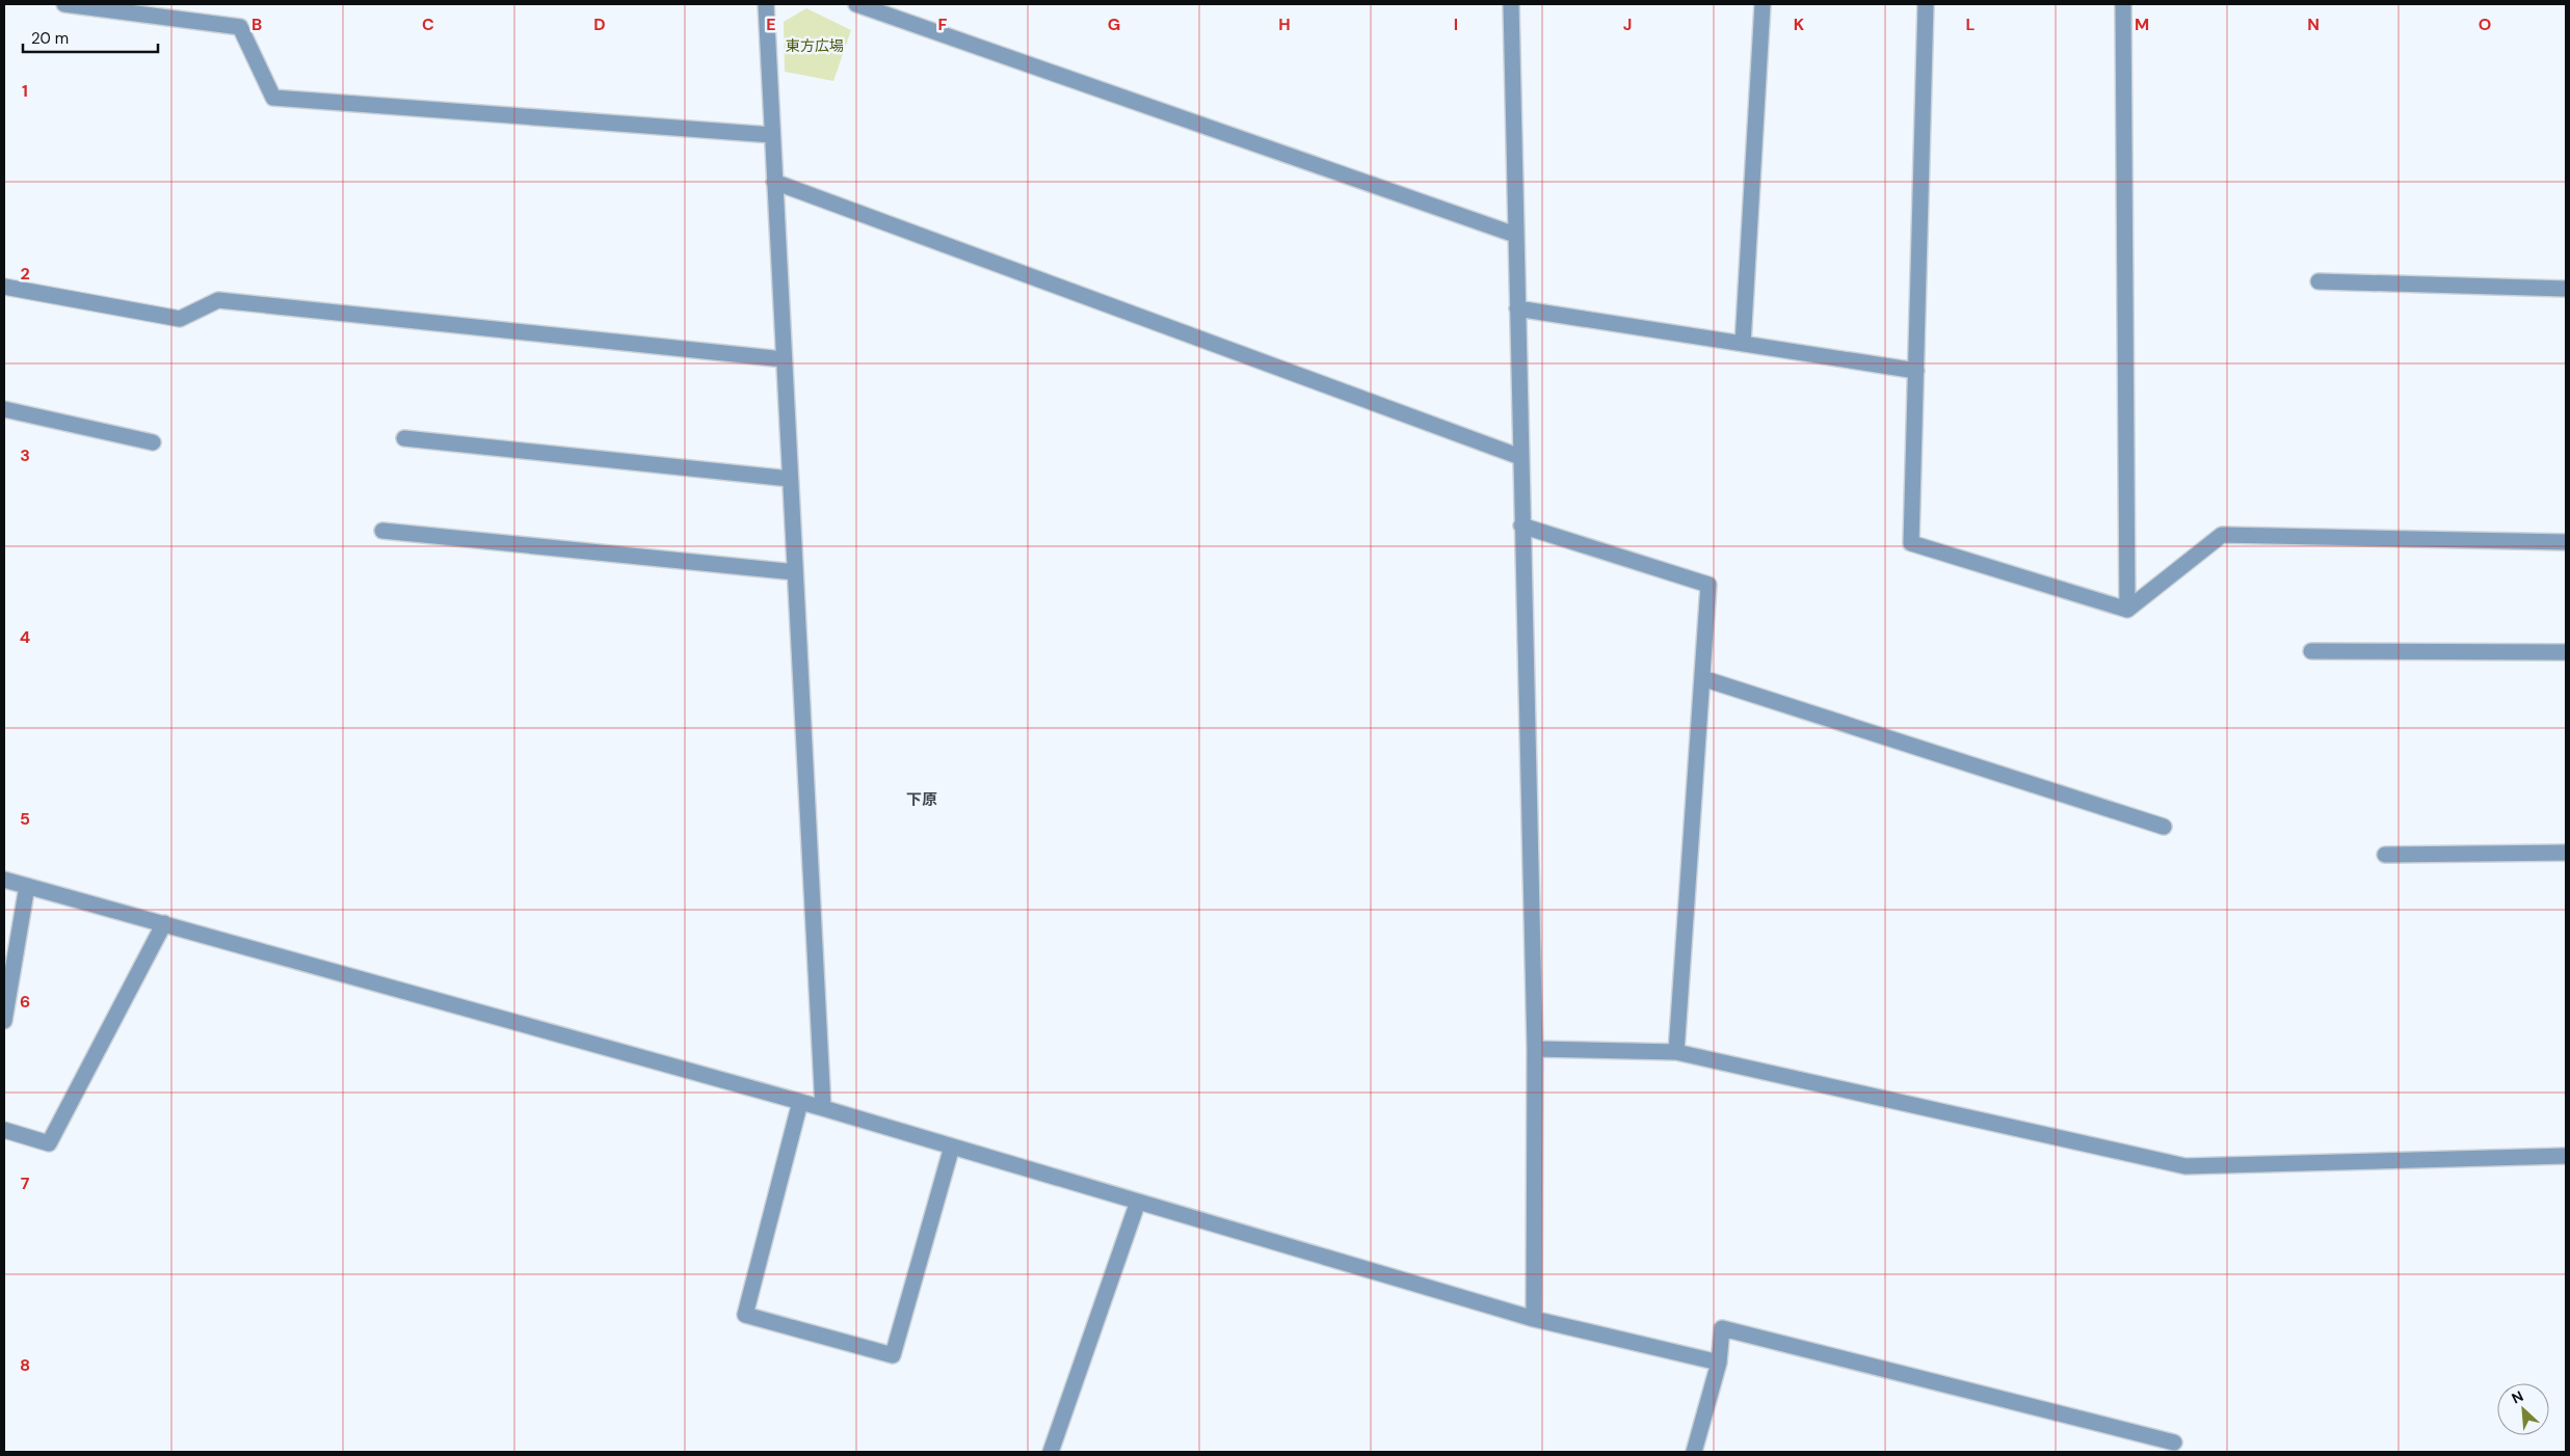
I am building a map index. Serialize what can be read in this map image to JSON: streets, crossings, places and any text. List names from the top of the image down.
{
  "districts": ["下原"],
  "parks": ["東方広場"],
  "scale_bar": "20 m",
  "north": "top left",
  "grid": {
    "columns": [
      "B",
      "C",
      "D",
      "E",
      "F",
      "G",
      "H",
      "I",
      "J",
      "K",
      "L",
      "M",
      "N",
      "O"
    ],
    "rows": [
      "1",
      "2",
      "3",
      "4",
      "5",
      "6",
      "7",
      "8"
    ]
  }
}
